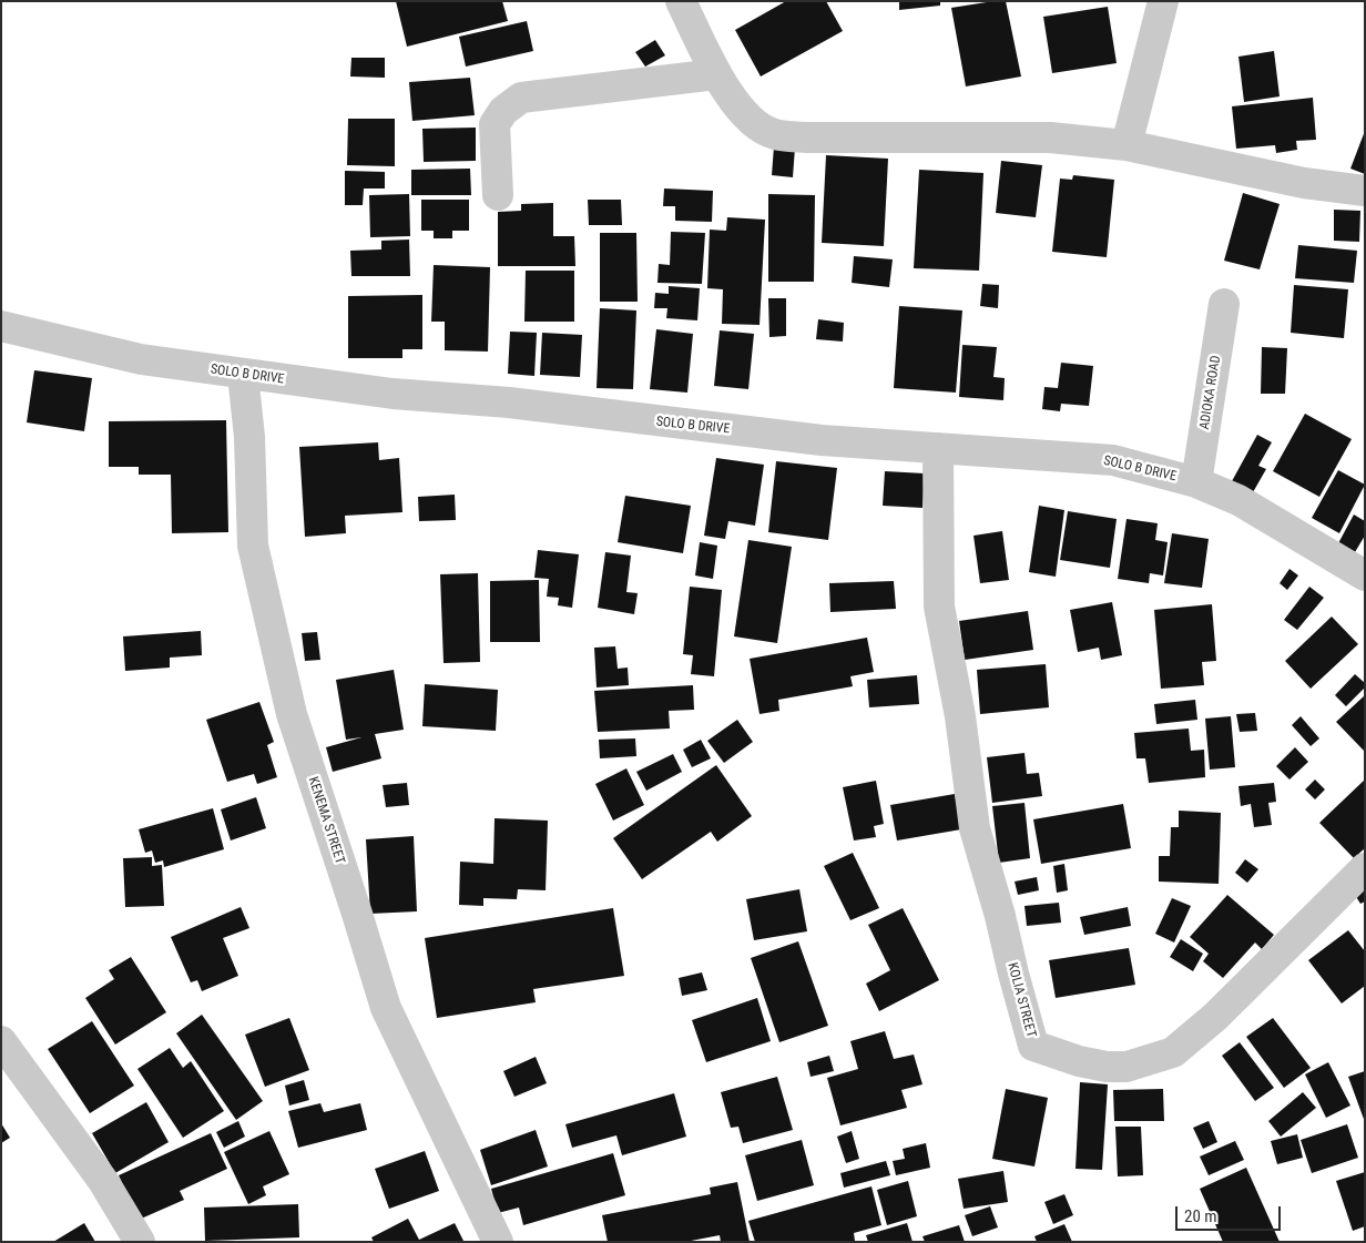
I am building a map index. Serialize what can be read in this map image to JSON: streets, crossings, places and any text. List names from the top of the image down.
{
  "streets": {
    "street": [
      "SOLO B DRIVE",
      "ADIOKA ROAD",
      "KENEMA STREET",
      "KOLIA STREET"
    ]
  },
  "crossings": [
    ["SOLO B DRIVE", "ADIOKA ROAD"],
    ["SOLO B DRIVE", "KENEMA STREET"],
    ["SOLO B DRIVE", "KOLIA STREET"]
  ],
  "scale_bar": "20 m"
}
